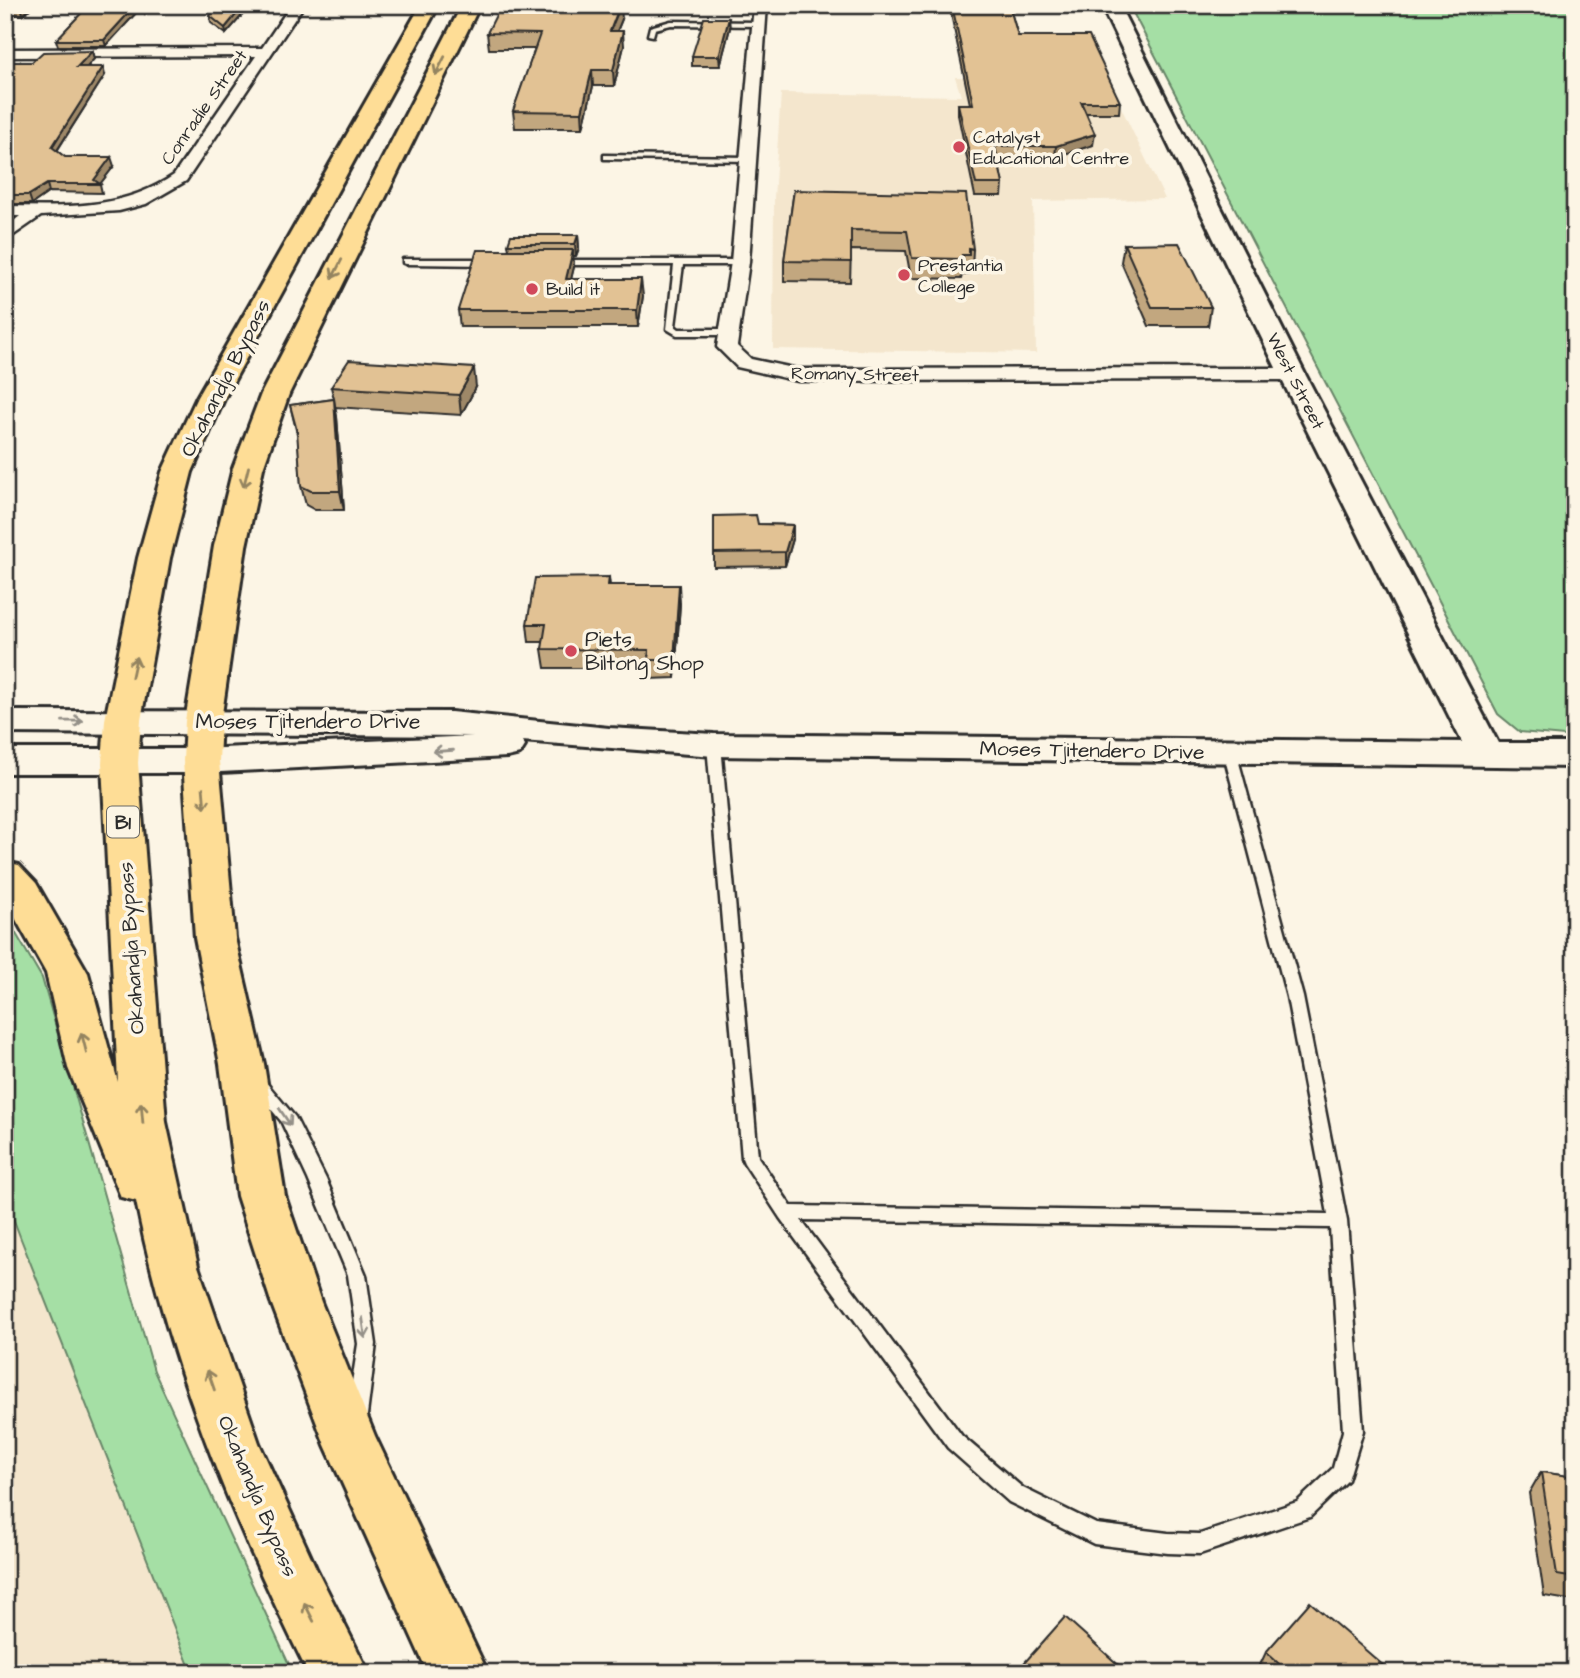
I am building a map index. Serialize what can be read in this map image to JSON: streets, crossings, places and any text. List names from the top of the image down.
{
  "streets": {
    "highway": ["Okahandja Bypass", "B1"],
    "street": [
      "Conradie Street",
      "Romany Street",
      "West Street",
      "Moses Tjitendero Drive"
    ]
  },
  "crossings": [
    ["Romany Street", "West Street"],
    ["Okahandja Bypass", "Moses Tjitendero Drive"],
    ["West Street", "Moses Tjitendero Drive"]
  ],
  "places": [
    "Catalyst Educational Centre",
    "Prestantia College",
    "Build it",
    "Piets Biltong Shop"
  ]
}
